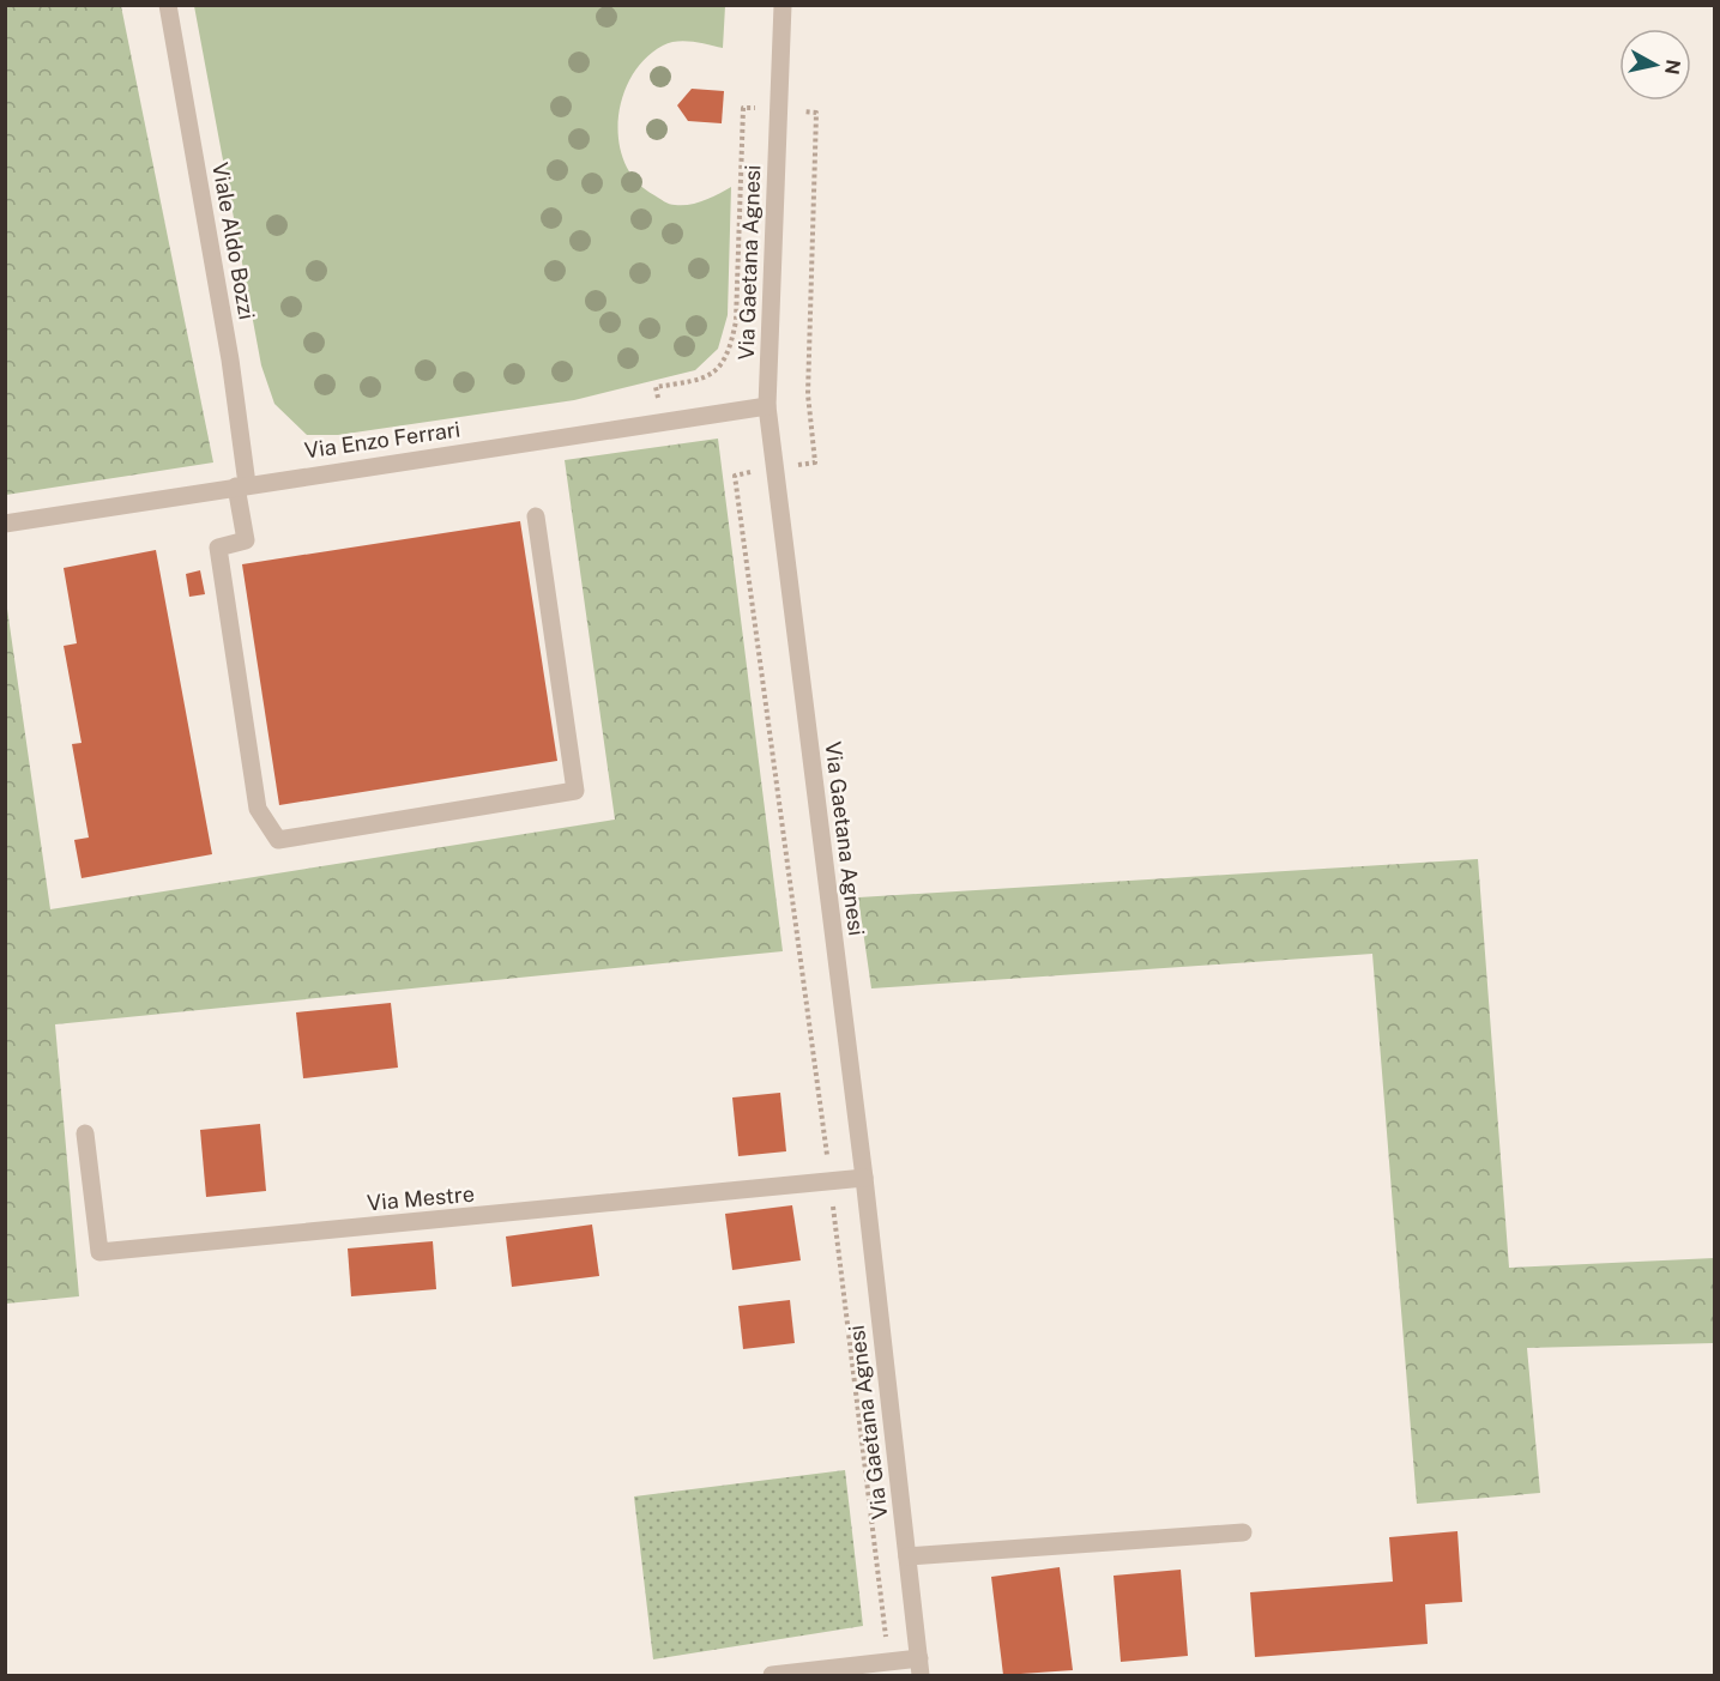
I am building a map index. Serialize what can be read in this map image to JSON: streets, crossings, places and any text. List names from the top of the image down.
{
  "streets": {
    "street": [
      "Viale Aldo Bozzi",
      "Via Gaetana Agnesi",
      "Via Enzo Ferrari",
      "Via Mestre"
    ]
  },
  "crossings": [
    ["Viale Aldo Bozzi", "Via Enzo Ferrari"],
    ["Via Gaetana Agnesi", "Via Enzo Ferrari"],
    ["Via Gaetana Agnesi", "Via Mestre"]
  ],
  "north": "right"
}
